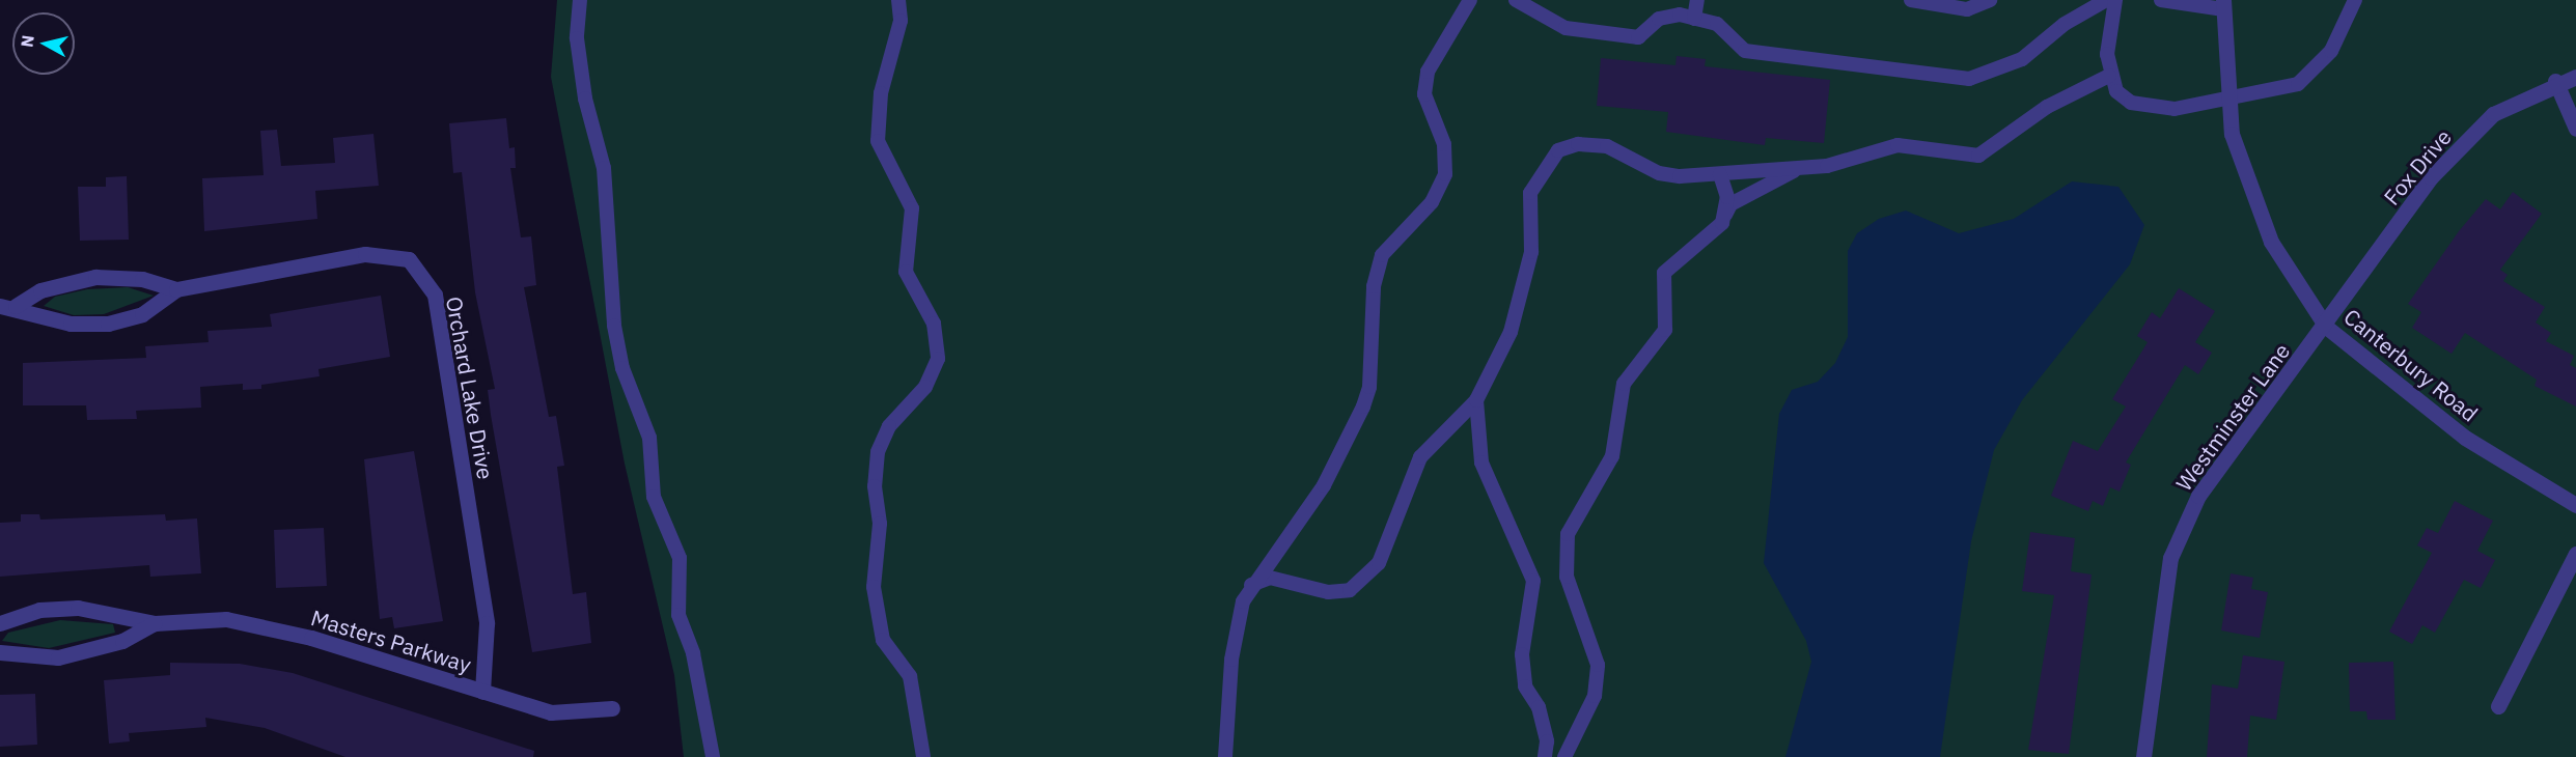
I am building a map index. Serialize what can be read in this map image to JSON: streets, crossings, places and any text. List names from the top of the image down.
{
  "streets": {
    "street": [
      "Fox Drive",
      "Canterbury Road",
      "Orchard Lake Drive",
      "Westminster Lane",
      "Masters Parkway"
    ]
  },
  "crossings": [
    ["Fox Drive", "Canterbury Road"],
    ["Fox Drive", "Westminster Lane"],
    ["Canterbury Road", "Westminster Lane"],
    ["Orchard Lake Drive", "Masters Parkway"]
  ],
  "north": "left"
}
